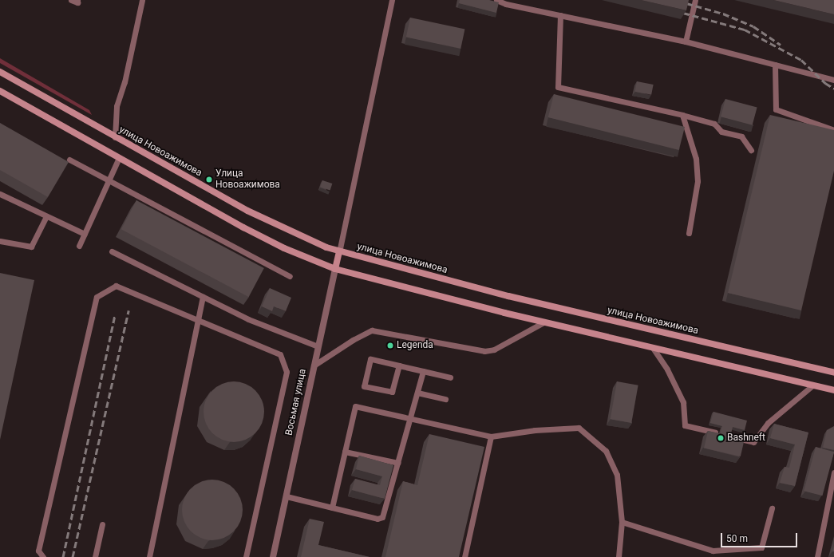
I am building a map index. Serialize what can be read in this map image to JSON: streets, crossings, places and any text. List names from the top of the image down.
{
  "streets": {
    "main road": ["улица Новоажимова", "Восьмая улица"]
  },
  "crossings": [
    ["улица Новоажимова", "Восьмая улица"]
  ],
  "places": ["Улица Новоажимова", "Legenda", "Bashneft"],
  "scale_bar": "50 m"
}
